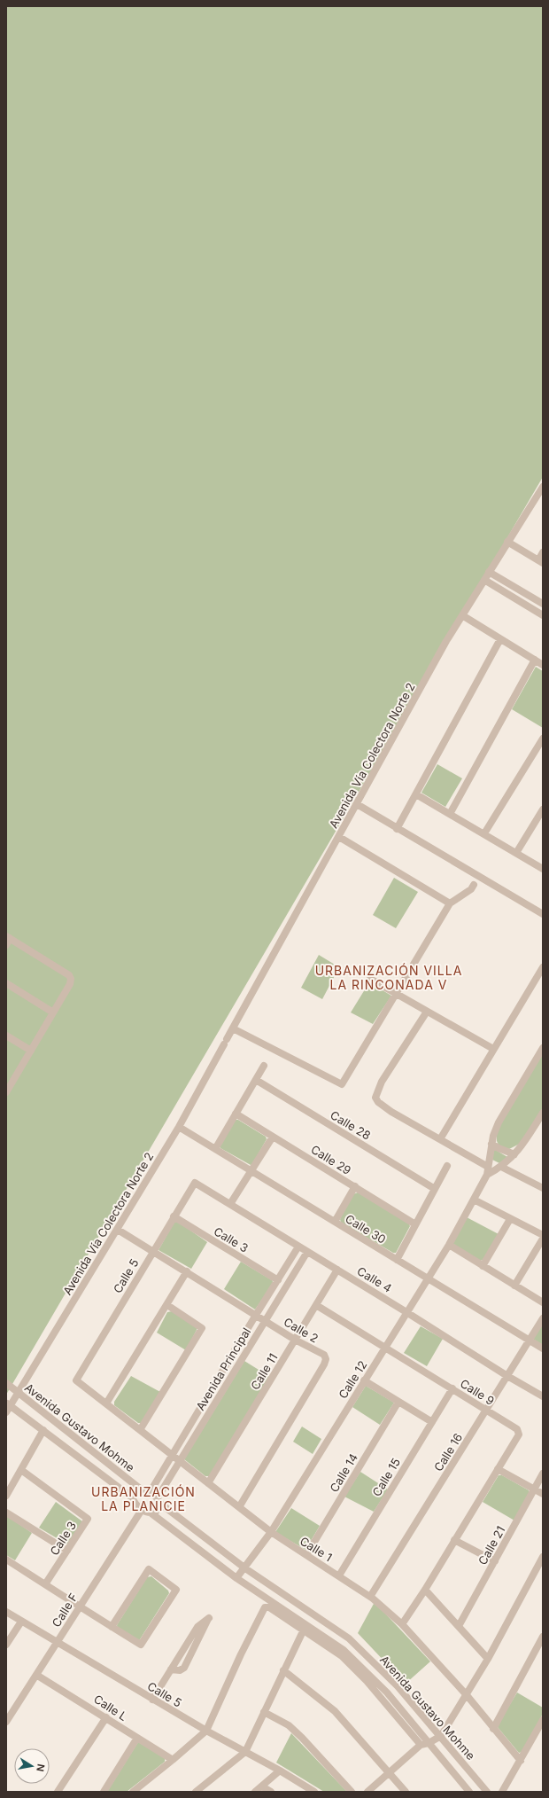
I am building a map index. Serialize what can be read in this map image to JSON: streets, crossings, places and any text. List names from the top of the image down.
{
  "streets": {
    "street": [
      "Avenida Vía Colectora Norte 2",
      "Calle 28",
      "Calle 29",
      "Calle 30",
      "Calle 3",
      "Calle 5",
      "Calle 4",
      "Calle 2",
      "Avenida Principal",
      "Calle 11",
      "Calle 12",
      "Calle 9",
      "Avenida Gustavo Mohme",
      "Calle 16",
      "Calle 14",
      "Calle 15",
      "Calle 21",
      "Calle 1",
      "Calle F",
      "Calle L"
    ]
  },
  "crossings": [
    ["Avenida Vía Colectora Norte 2", "Calle 30"],
    ["Avenida Vía Colectora Norte 2", "Calle 2"],
    ["Avenida Vía Colectora Norte 2", "Avenida Gustavo Mohme"],
    ["Calle 30", "Calle 12"],
    ["Calle 30", "Calle 16"],
    ["Calle 3", "Calle 5"],
    ["Calle 3", "Avenida Principal"],
    ["Calle 5", "Calle 4"],
    ["Calle 5", "Calle 2"],
    ["Calle 5", "Calle 1"],
    ["Calle 5", "Calle F"],
    ["Calle 4", "Avenida Principal"],
    ["Calle 4", "Calle 11"],
    ["Calle 4", "Calle 12"],
    ["Calle 4", "Calle 16"],
    ["Calle 2", "Avenida Principal"],
    ["Calle 2", "Calle 11"],
    ["Calle 2", "Calle 1"],
    ["Avenida Principal", "Avenida Gustavo Mohme"],
    ["Avenida Principal", "Calle 1"],
    ["Avenida Principal", "Calle F"],
    ["Calle 11", "Calle 9"],
    ["Calle 11", "Calle 1"],
    ["Calle 12", "Calle 9"],
    ["Calle 12", "Avenida Gustavo Mohme"],
    ["Calle 12", "Calle 1"],
    ["Calle 9", "Calle 16"],
    ["Calle 9", "Calle 15"],
    ["Calle 9", "Calle 1"],
    ["Avenida Gustavo Mohme", "Calle F"],
    ["Calle 16", "Calle 1"],
    ["Calle 14", "Calle 1"],
    ["Calle 15", "Calle 1"],
    ["Calle F", "Calle L"]
  ],
  "districts": ["URBANIZACIÓN VILLA LA RINCONADA V", "URBANIZACIÓN LA PLANICIE"],
  "north": "right"
}
